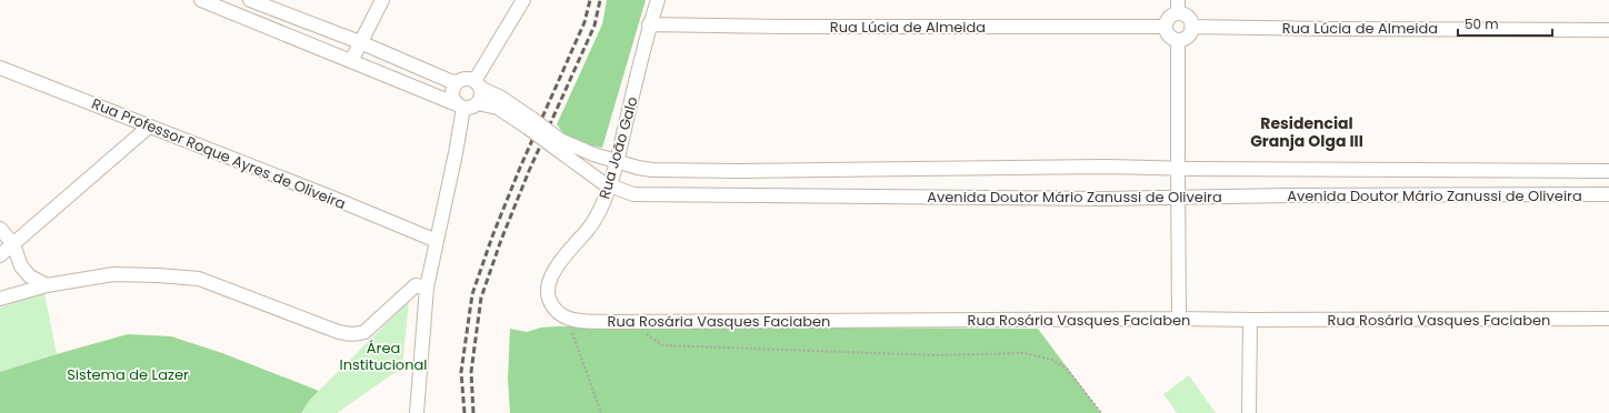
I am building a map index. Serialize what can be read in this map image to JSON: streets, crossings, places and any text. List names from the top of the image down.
{
  "streets": {
    "street": [
      "Rua Lúcia de Almeida",
      "Rua João Galo",
      "Rua Professor Roque Ayres de Oliveira",
      "Avenida Doutor Mário Zanussi de Oliveira",
      "Rua Rosária Vasques Faciaben"
    ]
  },
  "crossings": [
    ["Rua Lúcia de Almeida", "Rua João Galo"],
    ["Rua João Galo", "Avenida Doutor Mário Zanussi de Oliveira"],
    ["Rua João Galo", "Rua Rosária Vasques Faciaben"]
  ],
  "districts": ["Residencial Granja Olga III"],
  "parks": ["Área Institucional", "Sistema de Lazer"],
  "scale_bar": "50 m"
}
